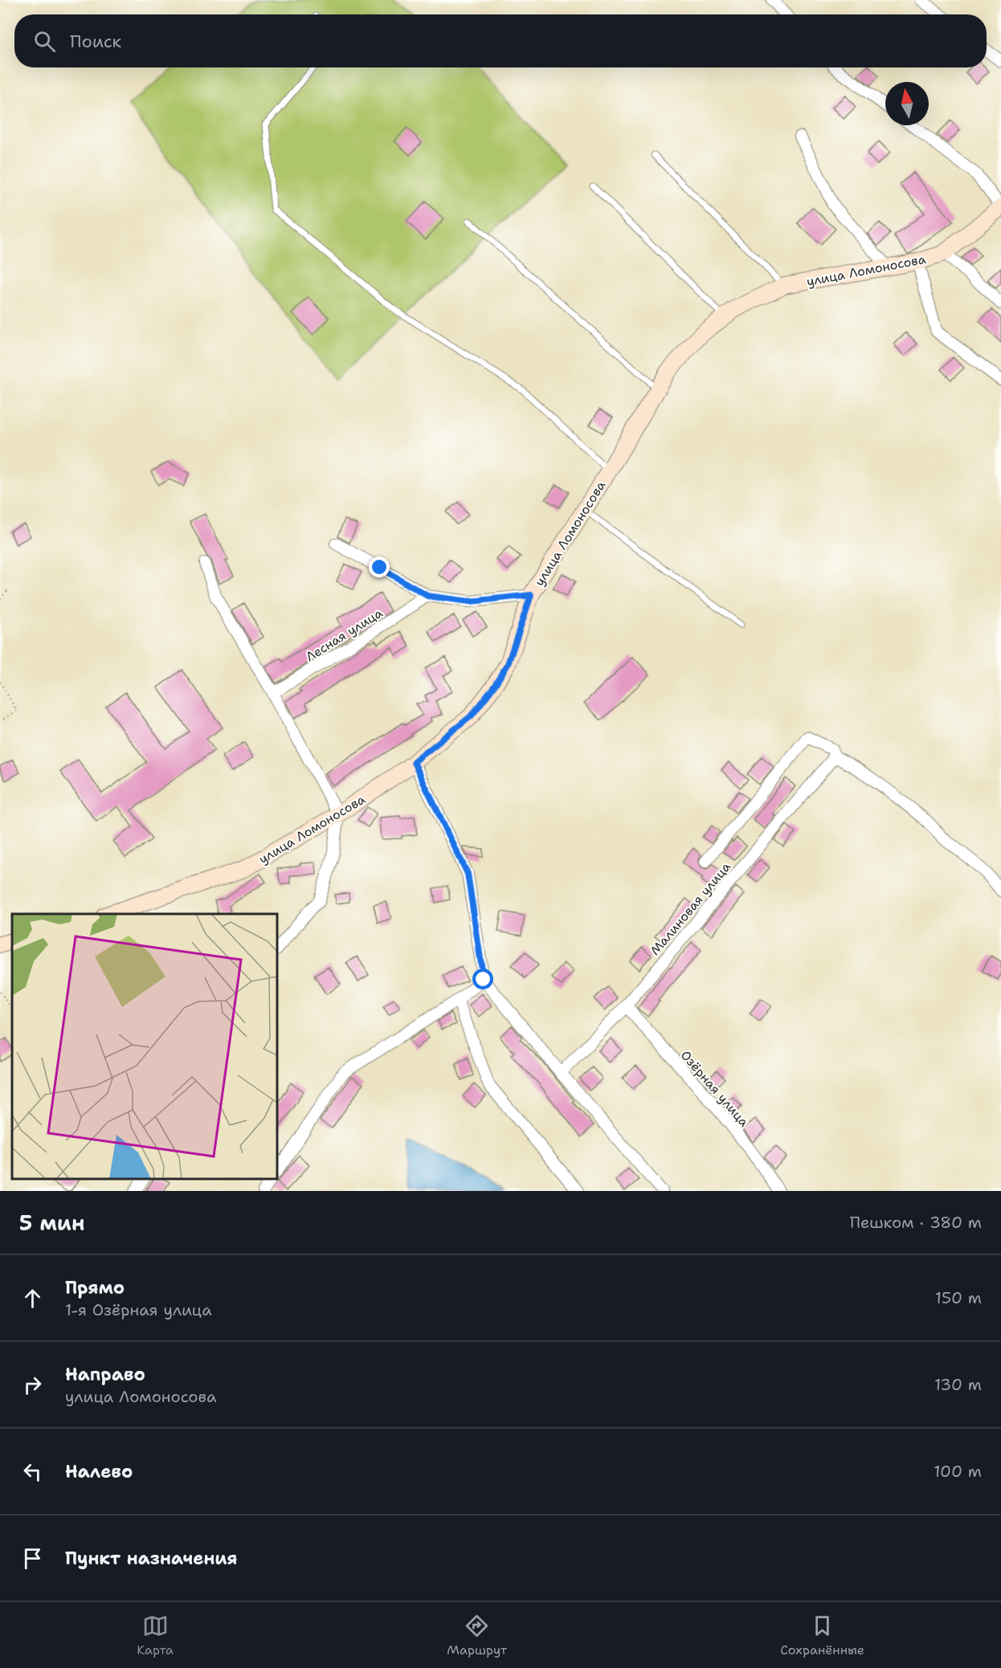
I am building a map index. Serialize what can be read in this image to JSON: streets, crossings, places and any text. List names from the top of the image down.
{
  "streets": {
    "street": [
      "улица Ломоносова",
      "Лесная улица",
      "Малиновая улица",
      "Озёрная улица"
    ]
  },
  "crossings": [
    ["Малиновая улица", "Озёрная улица"]
  ],
  "north": "top",
  "page": {
    "search": "Поиск",
    "heading": ["5 мин", "Пешком · 380 m"],
    "list": [
      ["Прямо", "1-я Озёрная улица", "150 m"],
      ["Направо", "улица Ломоносова", "130 m"],
      ["Налево", "100 m"],
      "Пункт назначения"
    ],
    "nav": ["Карта", "Маршрут", "Сохранённые"]
  }
}
